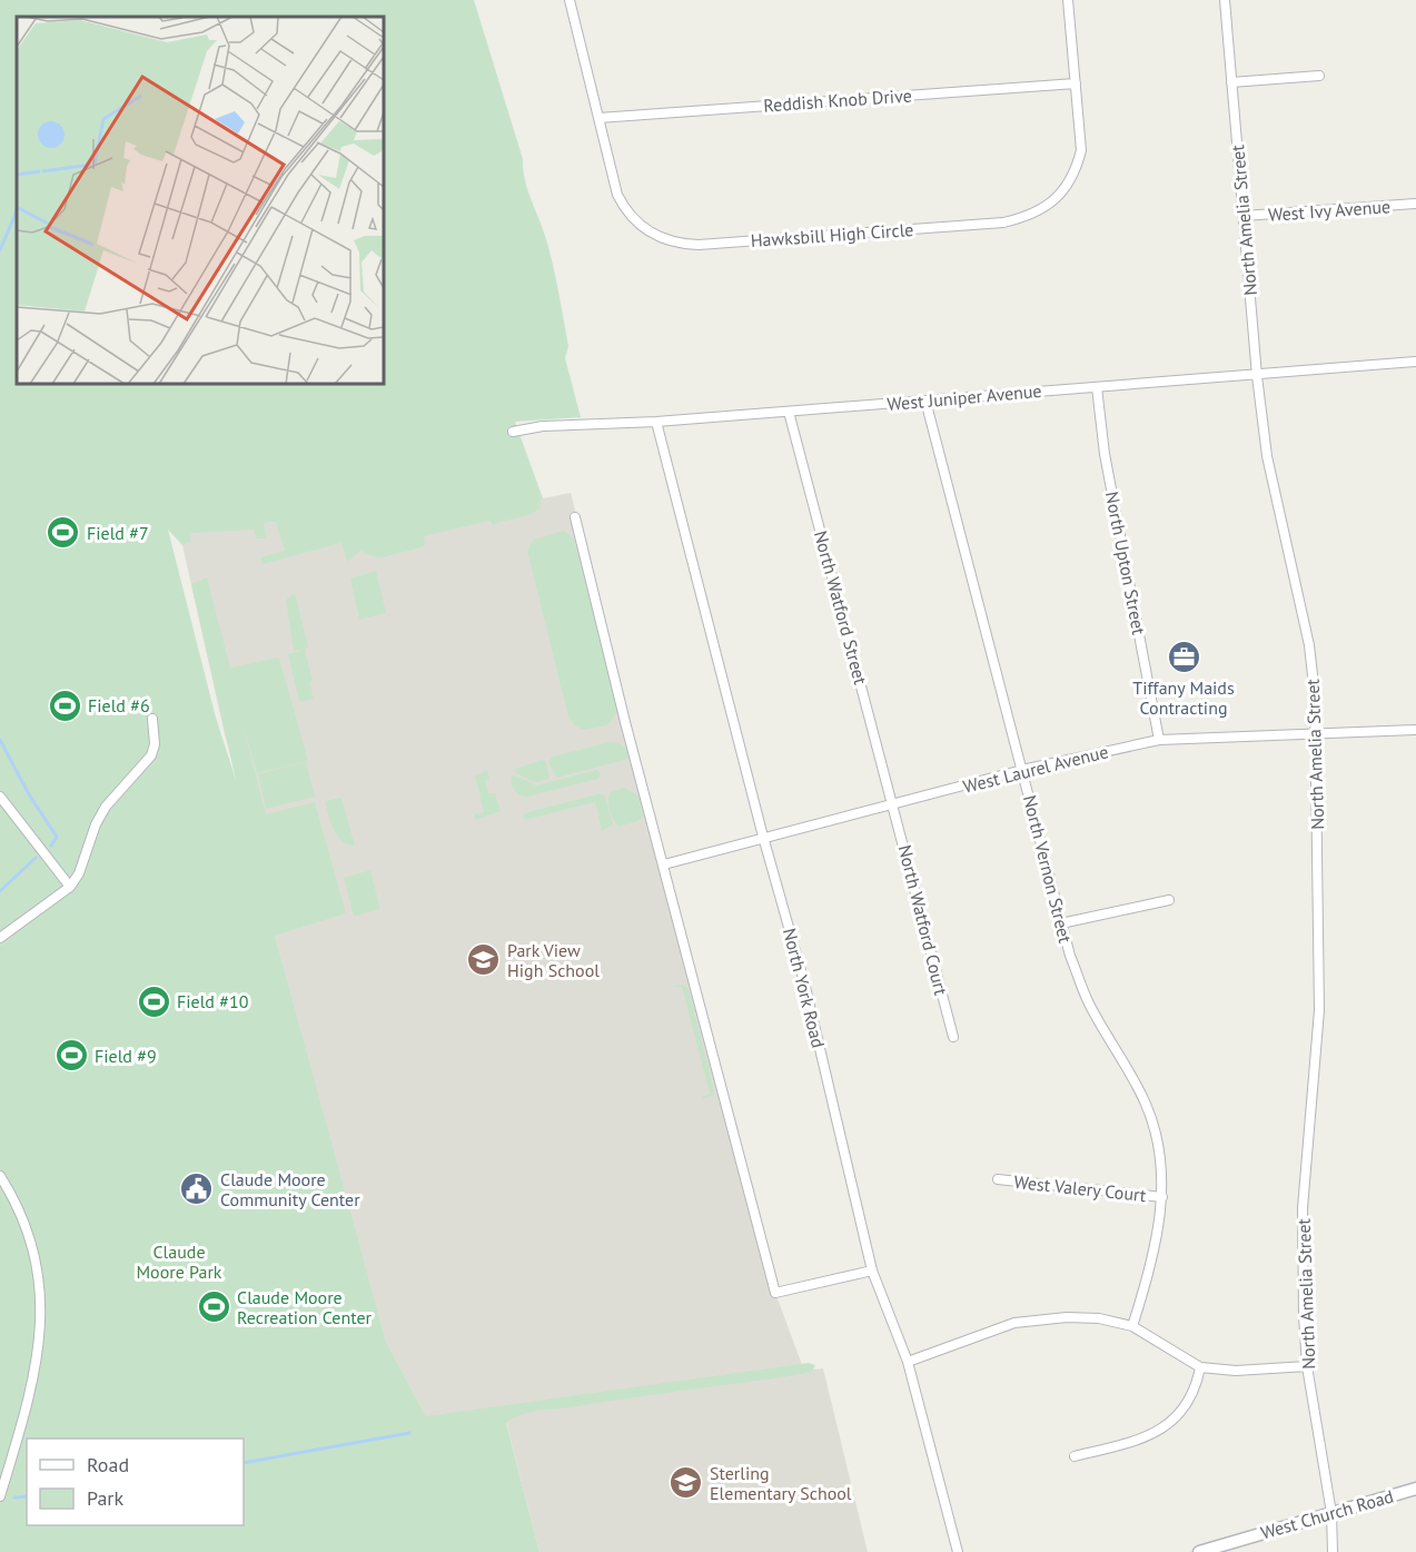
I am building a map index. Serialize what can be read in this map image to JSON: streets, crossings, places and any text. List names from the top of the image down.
{
  "streets": {
    "main road": ["West Church Road"],
    "street": [
      "Reddish Knob Drive",
      "West Ivy Avenue",
      "North Amelia Street",
      "Hawksbill High Circle",
      "West Juniper Avenue",
      "North Upton Street",
      "North Watford Street",
      "West Laurel Avenue",
      "North Vernon Street",
      "North Watford Court",
      "North York Road",
      "West Valery Court"
    ]
  },
  "crossings": [
    ["Reddish Knob Drive", "Hawksbill High Circle"],
    ["West Ivy Avenue", "North Amelia Street"],
    ["North Amelia Street", "West Juniper Avenue"],
    ["North Amelia Street", "West Laurel Avenue"],
    ["North Amelia Street", "West Church Road"],
    ["West Juniper Avenue", "North Upton Street"],
    ["West Juniper Avenue", "North Watford Street"],
    ["West Juniper Avenue", "North Vernon Street"],
    ["West Juniper Avenue", "North York Road"],
    ["North Upton Street", "West Laurel Avenue"],
    ["North Watford Street", "West Laurel Avenue"],
    ["North Watford Street", "North Watford Court"],
    ["West Laurel Avenue", "North Vernon Street"],
    ["West Laurel Avenue", "North Watford Court"],
    ["West Laurel Avenue", "North York Road"],
    ["North Vernon Street", "West Valery Court"]
  ],
  "parks": ["Claude Moore Park"],
  "places": {
    "sports": [
      "Field #7",
      "Field #6",
      "Field #10",
      "Field #9",
      "Claude Moore Recreation Center"
    ],
    "office": ["Tiffany Maids Contracting"],
    "school or university": ["Park View High School", "Sterling Elementary School"],
    "public building": ["Claude Moore Community Center"]
  },
  "legend": ["Road", "Park"]
}
